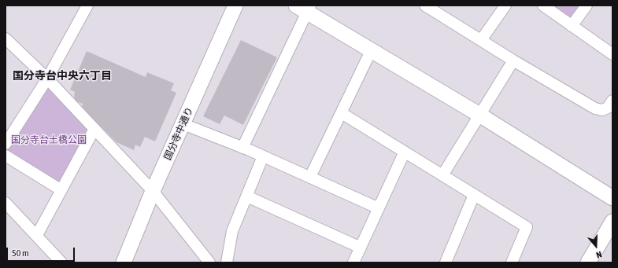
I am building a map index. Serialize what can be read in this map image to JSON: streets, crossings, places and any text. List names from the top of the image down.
{
  "streets": {
    "street": ["国分寺中通り"]
  },
  "districts": ["国分寺台中央六丁目"],
  "parks": ["国分寺台土橋公園"],
  "scale_bar": "50 m",
  "north": "bottom"
}
